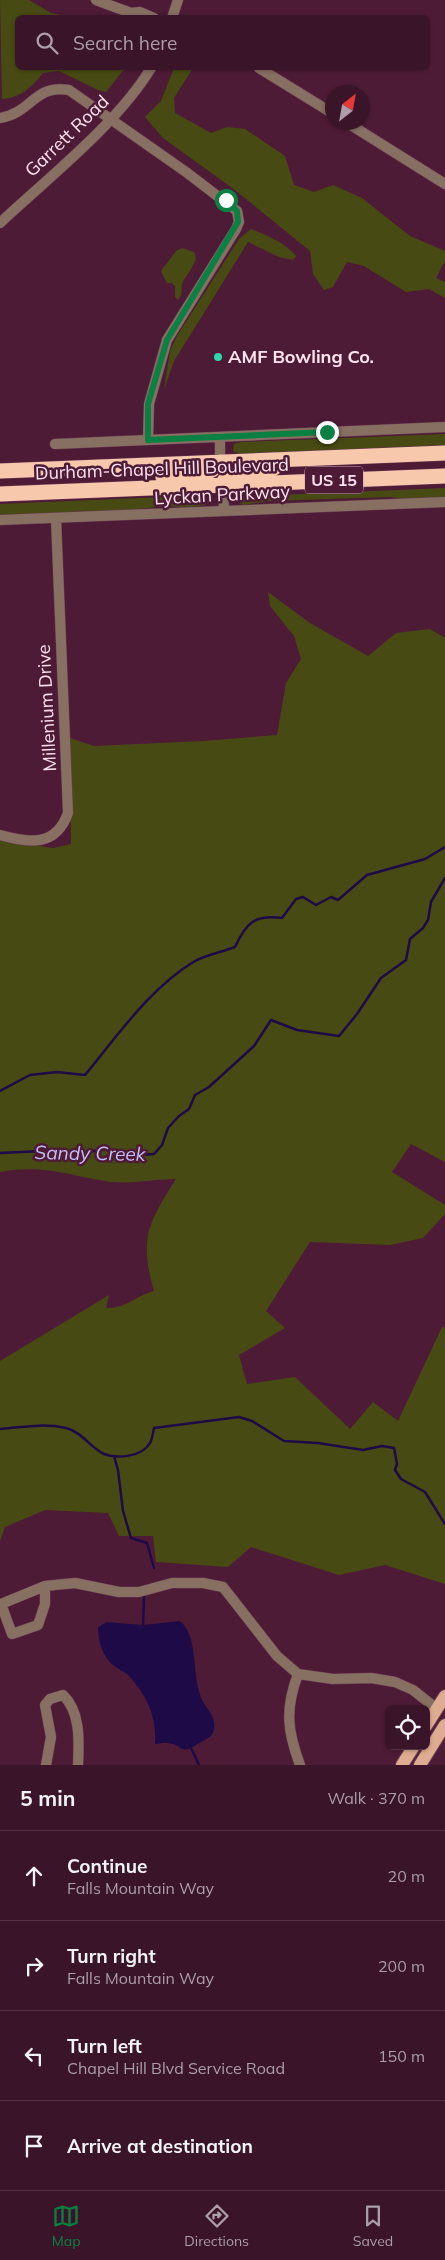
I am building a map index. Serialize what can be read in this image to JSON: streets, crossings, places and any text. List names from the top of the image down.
{
  "streets": {
    "highway": ["Durham-Chapel Hill Boulevard", "US 15"],
    "street": ["Garrett Road", "Lyckan Parkway", "Millenium Drive"]
  },
  "crossings": [
    ["Lyckan Parkway", "Millenium Drive"]
  ],
  "water": ["Sandy Creek"],
  "places": ["AMF Bowling Co."],
  "north": "top right",
  "page": {
    "search": "Search here",
    "heading": ["5 min", "Walk · 370 m"],
    "list": [
      ["Continue", "Falls Mountain Way", "20 m"],
      ["Turn right", "Falls Mountain Way", "200 m"],
      ["Turn left", "Chapel Hill Blvd Service Road", "150 m"],
      "Arrive at destination"
    ],
    "nav": ["Map", "Directions", "Saved"]
  }
}
